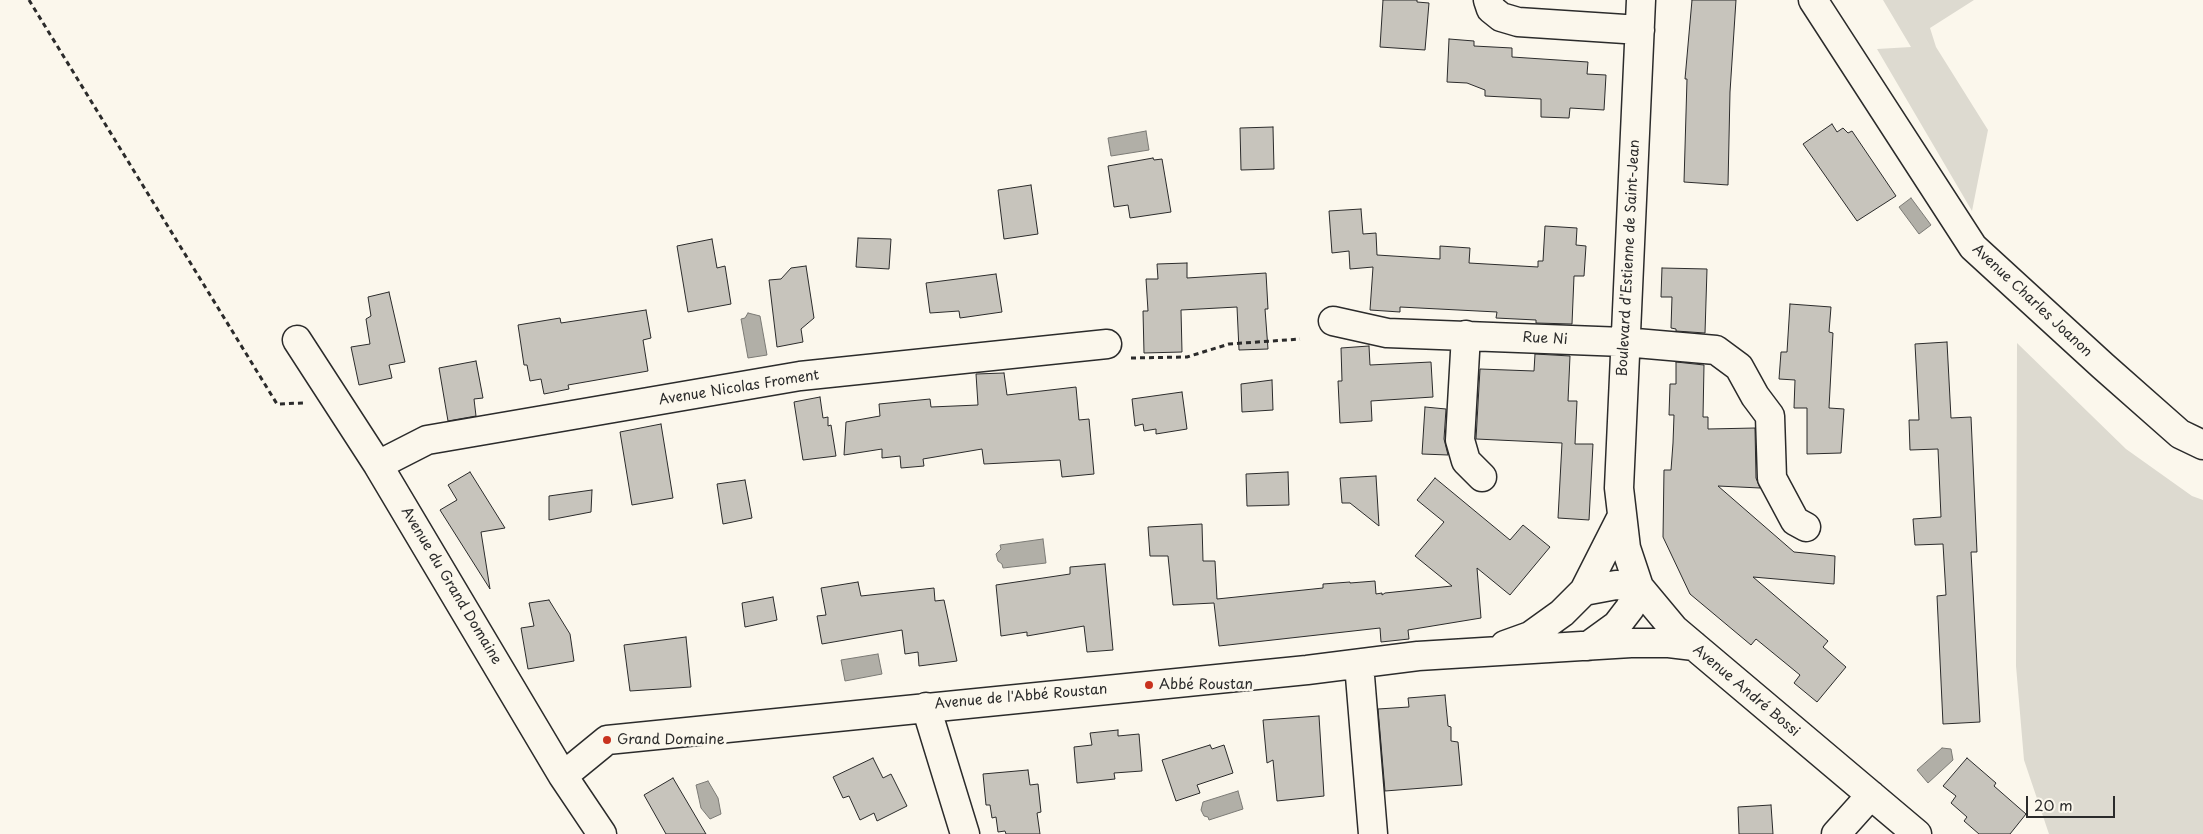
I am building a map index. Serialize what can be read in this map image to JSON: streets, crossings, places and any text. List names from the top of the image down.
{
  "streets": {
    "street": [
      "Boulevard d'Estienne de Saint-Jean",
      "Avenue Charles Joanon",
      "Rue Ni",
      "Avenue Nicolas Froment",
      "Avenue du Grand Domaine",
      "Avenue André Bossi",
      "Avenue de l'Abbé Roustan"
    ]
  },
  "crossings": [
    ["Boulevard d'Estienne de Saint-Jean", "Rue Ni"],
    ["Boulevard d'Estienne de Saint-Jean", "Avenue André Bossi"],
    ["Boulevard d'Estienne de Saint-Jean", "Avenue de l'Abbé Roustan"],
    ["Avenue Nicolas Froment", "Avenue du Grand Domaine"],
    ["Avenue du Grand Domaine", "Avenue de l'Abbé Roustan"],
    ["Avenue André Bossi", "Avenue de l'Abbé Roustan"]
  ],
  "places": ["Abbé Roustan", "Grand Domaine"],
  "scale_bar": "20 m"
}
